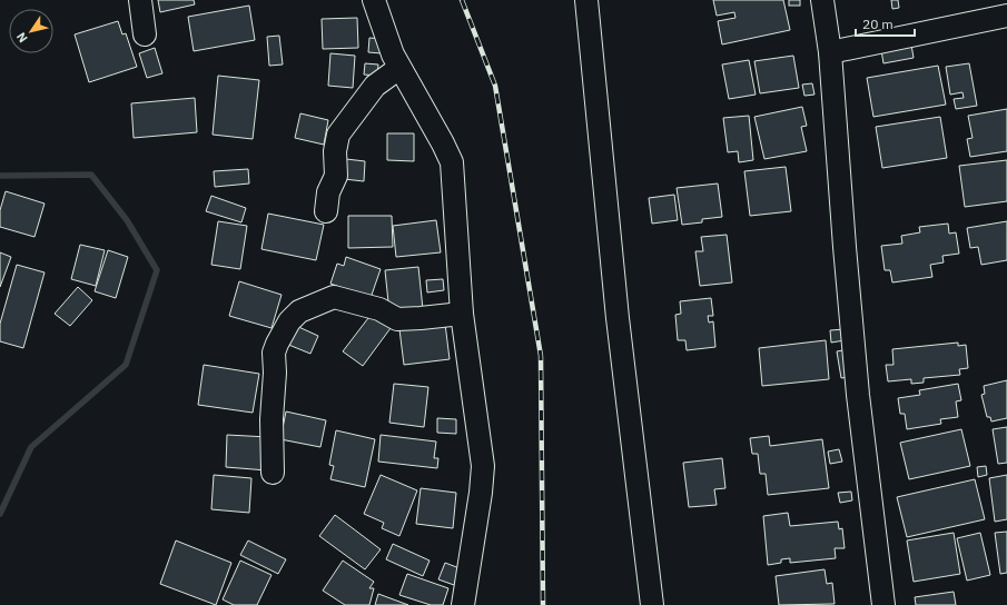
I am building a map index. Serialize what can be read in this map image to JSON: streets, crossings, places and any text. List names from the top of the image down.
{
  "scale_bar": "20 m",
  "north": "bottom left"
}
